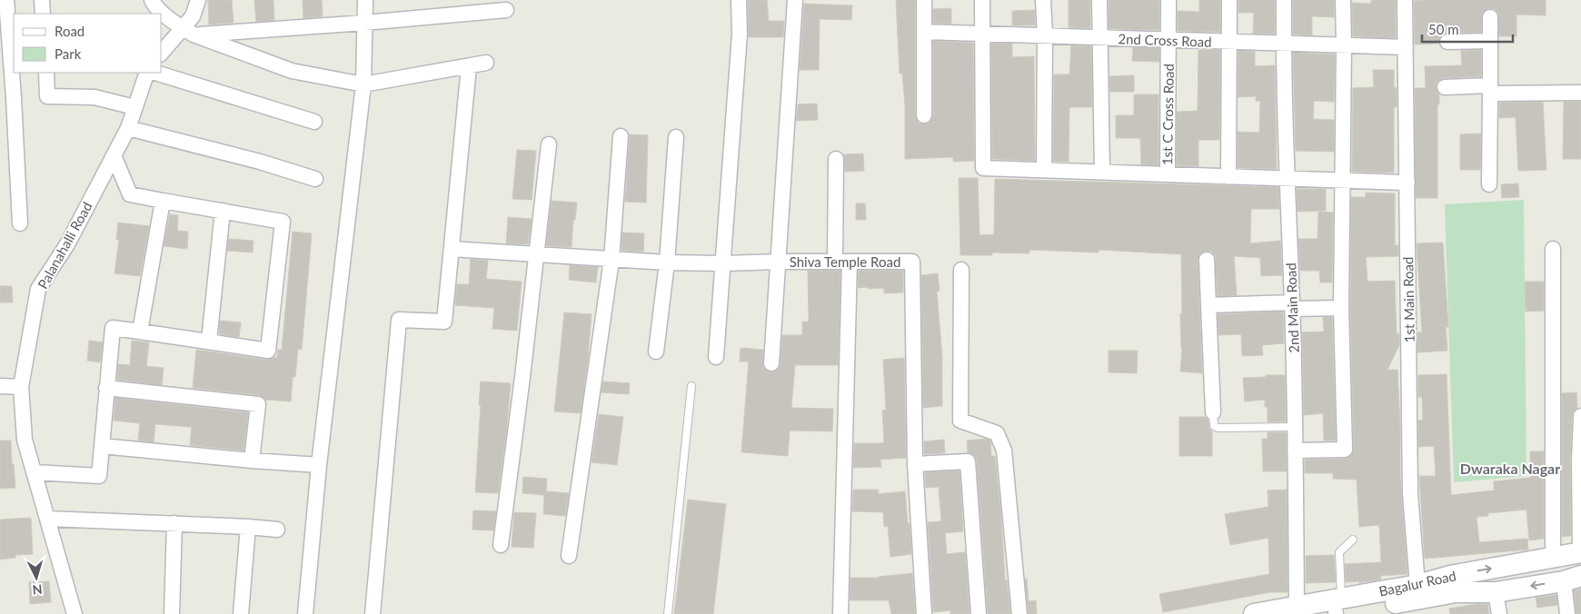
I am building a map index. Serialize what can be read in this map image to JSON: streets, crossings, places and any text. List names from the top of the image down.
{
  "streets": {
    "main road": ["Bagalur Road"],
    "street": [
      "2nd Cross Road",
      "1st C Cross Road",
      "Palanahalli Road",
      "Shiva Temple Road",
      "1st Main Road",
      "2nd Main Road"
    ]
  },
  "crossings": [
    ["2nd Cross Road", "1st C Cross Road"],
    ["2nd Cross Road", "1st Main Road"],
    ["2nd Cross Road", "2nd Main Road"],
    ["1st Main Road", "Bagalur Road"],
    ["2nd Main Road", "Bagalur Road"]
  ],
  "districts": ["Dwaraka Nagar"],
  "legend": ["Road", "Park"],
  "scale_bar": "50 m",
  "north": "bottom"
}
